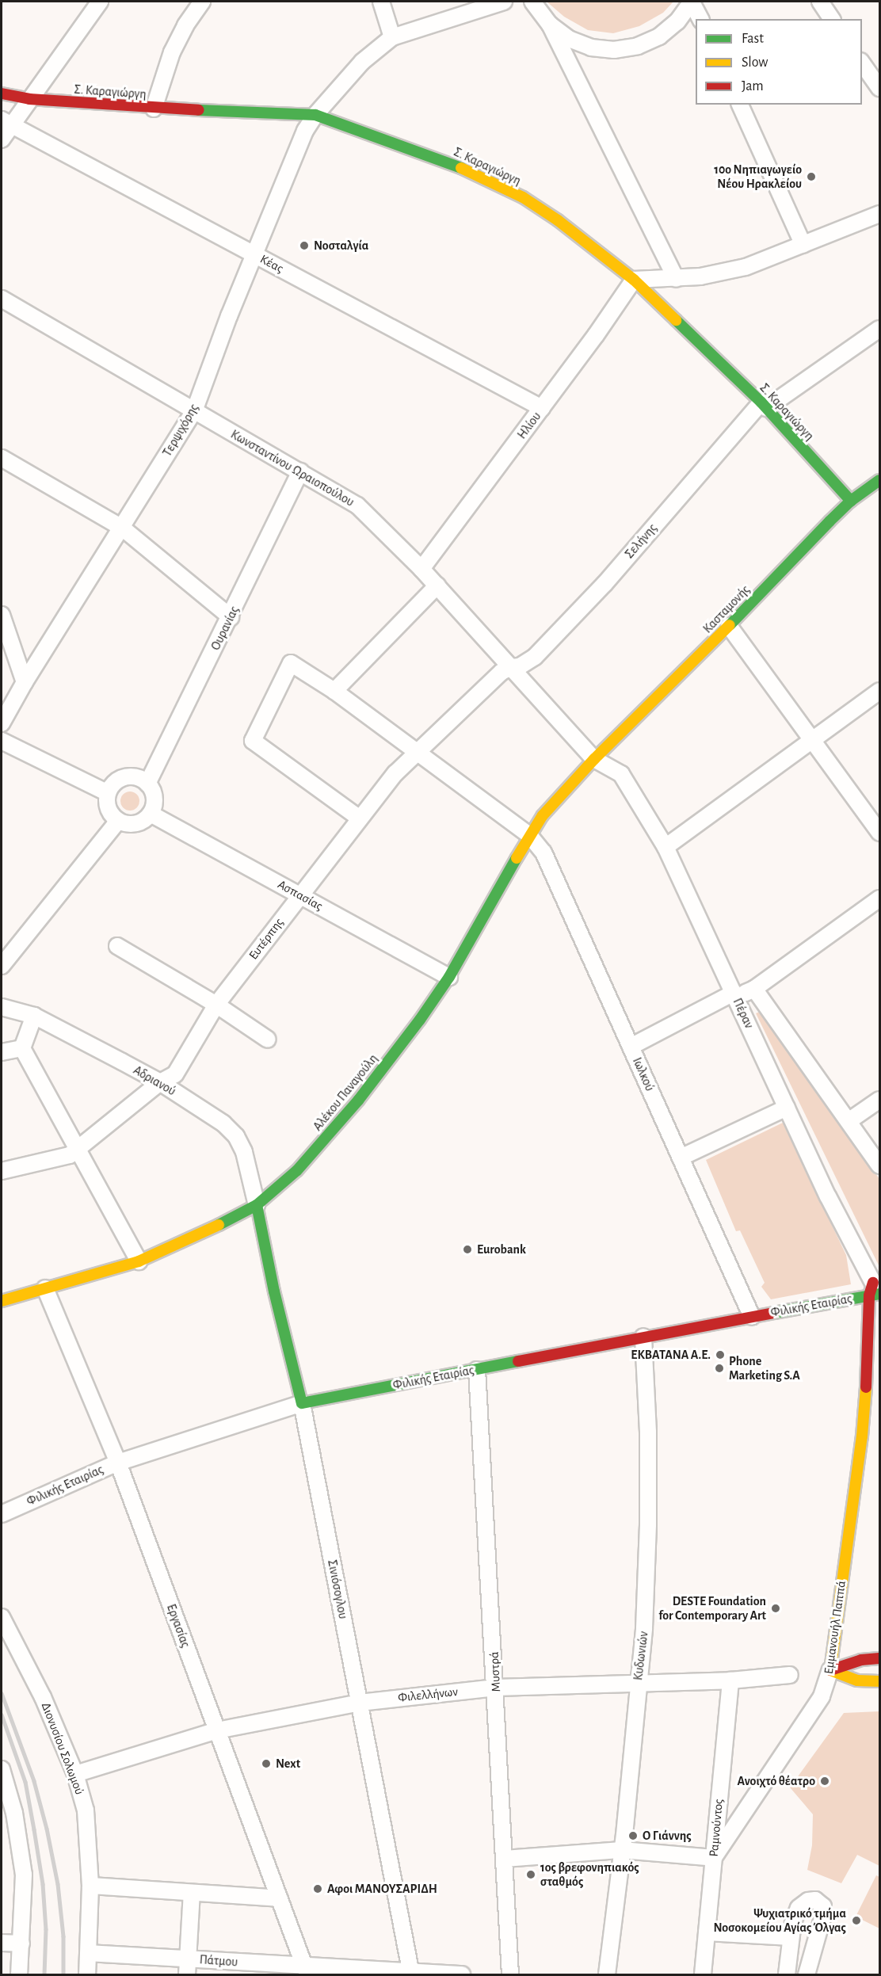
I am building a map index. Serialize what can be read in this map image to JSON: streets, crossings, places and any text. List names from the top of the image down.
{
  "streets": {
    "street": [
      "Σ. Καραγιώργη",
      "Κέας",
      "Ηλίου",
      "Τερψιχόρης",
      "Κωνσταντίνου Ωραιοπούλου",
      "Σελήνης",
      "Κασταμονής",
      "Ουρανίας",
      "Ασπασίας",
      "Ευτέρπης",
      "Πέραν",
      "Ιωλκού",
      "Αδριανού",
      "Αλέκου Παναγούλη",
      "Φιλικής Εταιρίας",
      "Σινιόσογλου",
      "Εργασίας",
      "Εμμανουήλ Παππά",
      "Κυδωνιών",
      "Μυστρά",
      "Φιλελλήνων",
      "Διονυσίου Σολωμού",
      "Ραμνούντος",
      "Πάτμου"
    ]
  },
  "crossings": [
    ["Σ. Καραγιώργη", "Ηλίου"],
    ["Σ. Καραγιώργη", "Τερψιχόρης"],
    ["Σ. Καραγιώργη", "Σελήνης"],
    ["Σ. Καραγιώργη", "Κασταμονής"],
    ["Κέας", "Ηλίου"],
    ["Κέας", "Τερψιχόρης"],
    ["Ηλίου", "Κωνσταντίνου Ωραιοπούλου"],
    ["Τερψιχόρης", "Κωνσταντίνου Ωραιοπούλου"],
    ["Κωνσταντίνου Ωραιοπούλου", "Σελήνης"],
    ["Κωνσταντίνου Ωραιοπούλου", "Κασταμονής"],
    ["Κωνσταντίνου Ωραιοπούλου", "Ουρανίας"],
    ["Κωνσταντίνου Ωραιοπούλου", "Ευτέρπης"],
    ["Κωνσταντίνου Ωραιοπούλου", "Πέραν"],
    ["Κωνσταντίνου Ωραιοπούλου", "Αλέκου Παναγούλη"],
    ["Σελήνης", "Ευτέρπης"],
    ["Κασταμονής", "Πέραν"],
    ["Κασταμονής", "Αλέκου Παναγούλη"],
    ["Ουρανίας", "Ασπασίας"],
    ["Ασπασίας", "Ευτέρπης"],
    ["Ασπασίας", "Αλέκου Παναγούλη"],
    ["Ευτέρπης", "Ιωλκού"],
    ["Ευτέρπης", "Αδριανού"],
    ["Πέραν", "Αλέκου Παναγούλη"],
    ["Πέραν", "Φιλικής Εταιρίας"],
    ["Πέραν", "Εμμανουήλ Παππά"],
    ["Ιωλκού", "Αλέκου Παναγούλη"],
    ["Ιωλκού", "Φιλικής Εταιρίας"],
    ["Αδριανού", "Αλέκου Παναγούλη"],
    ["Αδριανού", "Σινιόσογλου"],
    ["Αλέκου Παναγούλη", "Σινιόσογλου"],
    ["Αλέκου Παναγούλη", "Εργασίας"],
    ["Φιλικής Εταιρίας", "Σινιόσογλου"],
    ["Φιλικής Εταιρίας", "Εργασίας"],
    ["Φιλικής Εταιρίας", "Εμμανουήλ Παππά"],
    ["Φιλικής Εταιρίας", "Κυδωνιών"],
    ["Φιλικής Εταιρίας", "Μυστρά"],
    ["Σινιόσογλου", "Φιλελλήνων"],
    ["Σινιόσογλου", "Πάτμου"],
    ["Εργασίας", "Φιλελλήνων"],
    ["Εργασίας", "Πάτμου"],
    ["Εμμανουήλ Παππά", "Ραμνούντος"],
    ["Κυδωνιών", "Φιλελλήνων"],
    ["Μυστρά", "Φιλελλήνων"],
    ["Φιλελλήνων", "Διονυσίου Σολωμού"],
    ["Φιλελλήνων", "Ραμνούντος"],
    ["Διονυσίου Σολωμού", "Πάτμου"]
  ],
  "places": [
    "10ο Νηπιαγωγείο Νέου Ηρακλείου",
    "Νοσταλγία",
    "Eurobank",
    "ΕΚΒΑΤΑΝΑ Α.Ε.",
    "Phone Marketing S.A",
    "DESTE Foundation for Contemporary Art",
    "Next",
    "Ανοιχτό θέατρο",
    "Ο Γιάννης",
    "1ος βρεφονηπιακός σταθμός",
    "Αφοι ΜΑΝΟΥΣΑΡΙΔΗ",
    "Ψυχιατρικό τμήμα Νοσοκομείου Αγίας Όλγας"
  ],
  "legend": ["Fast", "Slow", "Jam"]
}
